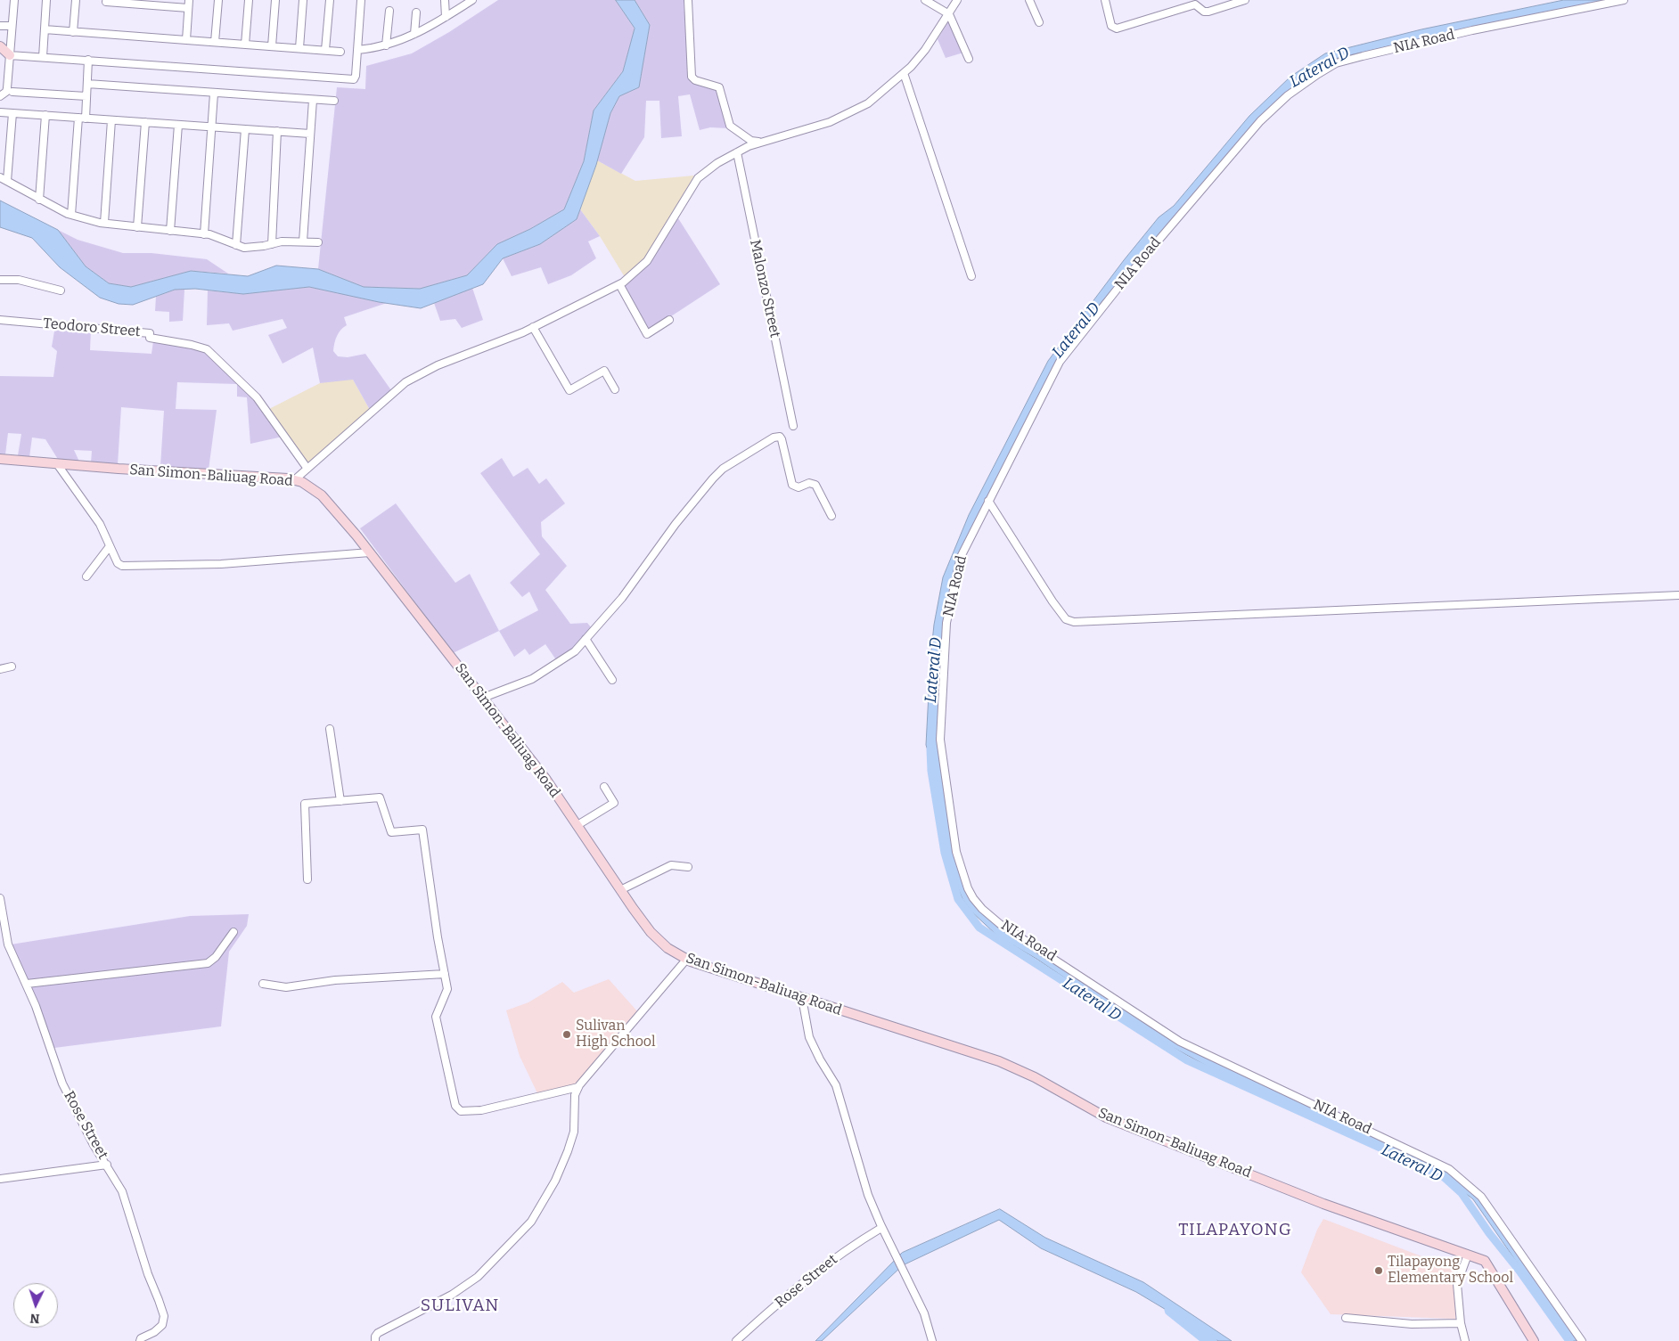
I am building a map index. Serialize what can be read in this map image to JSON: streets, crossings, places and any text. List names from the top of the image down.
{
  "streets": {
    "main road": ["San Simon-Baliuag Road"],
    "street": [
      "NIA Road",
      "Malonzo Street",
      "Teodoro Street",
      "Rose Street"
    ]
  },
  "districts": ["TILAPAYONG", "SULIVAN"],
  "water": ["Lateral D"],
  "places": ["Sulivan High School", "Tilapayong Elementary School"],
  "north": "bottom"
}
